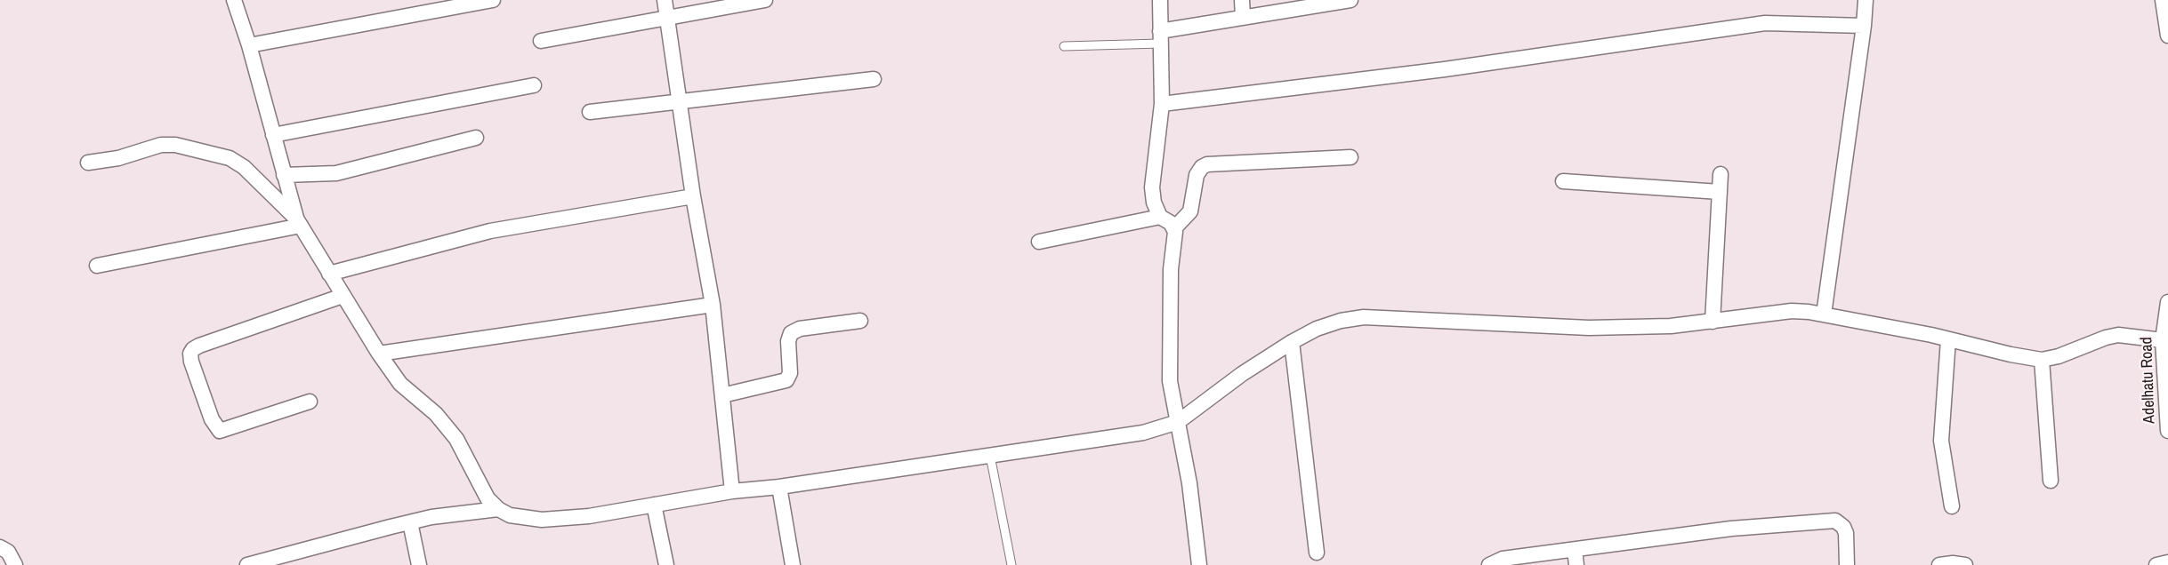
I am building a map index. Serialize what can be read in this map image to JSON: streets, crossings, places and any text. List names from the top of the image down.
{
  "streets": {
    "street": ["Adelhatu Road"]
  }
}
